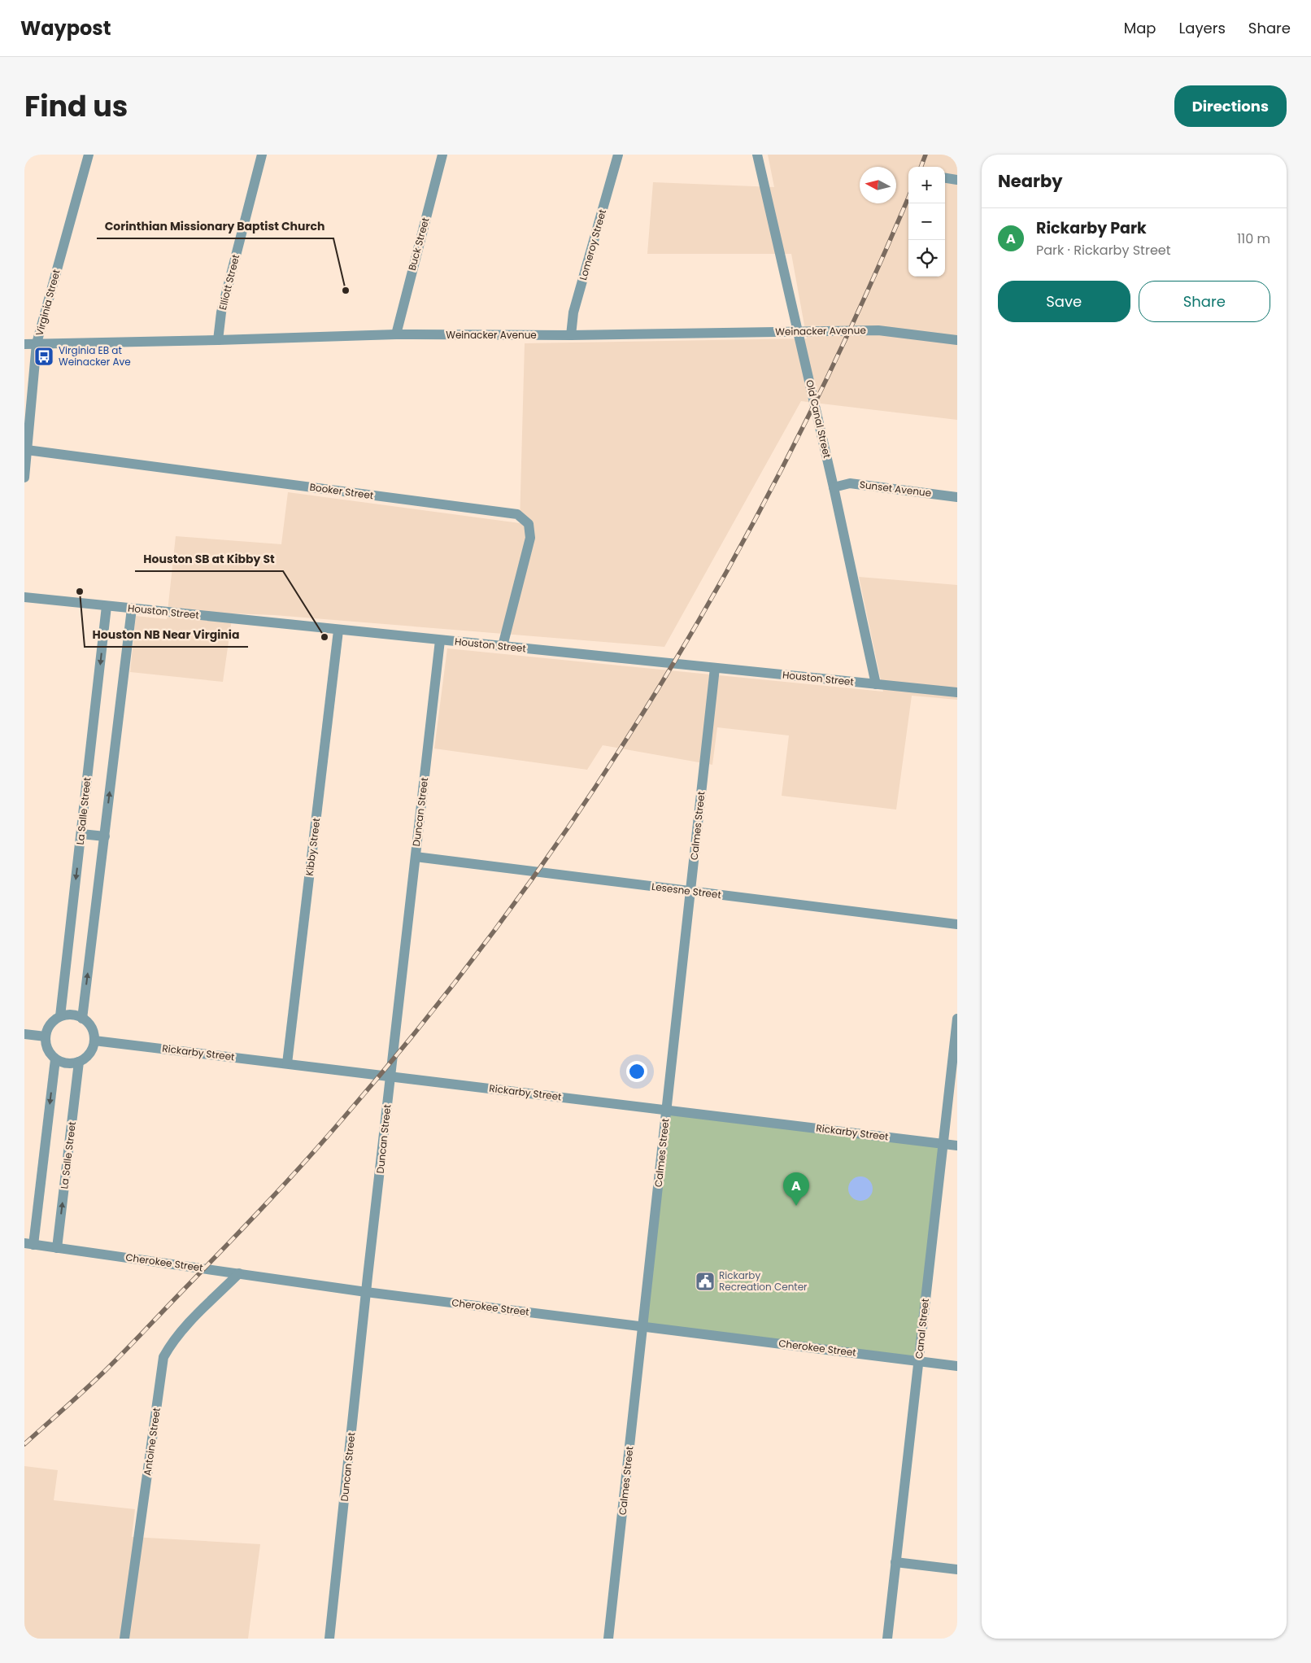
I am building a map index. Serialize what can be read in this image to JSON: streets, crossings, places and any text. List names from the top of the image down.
{
  "streets": {
    "street": [
      "Buck Street",
      "Lomeroy Street",
      "Elliott Street",
      "Virginia Street",
      "Weinacker Avenue",
      "Old Canal Street",
      "Sunset Avenue",
      "Booker Street",
      "Houston Street",
      "La Salle Street",
      "Duncan Street",
      "Calmes Street",
      "Kibby Street",
      "Lesesne Street",
      "Rickarby Street",
      "Cherokee Street",
      "Canal Street",
      "Antoine Street"
    ]
  },
  "crossings": [
    ["Buck Street", "Weinacker Avenue"],
    ["Lomeroy Street", "Weinacker Avenue"],
    ["Elliott Street", "Weinacker Avenue"],
    ["Virginia Street", "Weinacker Avenue"],
    ["Virginia Street", "Booker Street"],
    ["Weinacker Avenue", "Old Canal Street"],
    ["Old Canal Street", "Sunset Avenue"],
    ["Old Canal Street", "Houston Street"],
    ["Booker Street", "Houston Street"],
    ["Houston Street", "La Salle Street"],
    ["Houston Street", "Duncan Street"],
    ["Houston Street", "Calmes Street"],
    ["Houston Street", "Kibby Street"],
    ["La Salle Street", "Rickarby Street"],
    ["La Salle Street", "Cherokee Street"],
    ["Duncan Street", "Lesesne Street"],
    ["Duncan Street", "Rickarby Street"],
    ["Duncan Street", "Cherokee Street"],
    ["Calmes Street", "Lesesne Street"],
    ["Calmes Street", "Rickarby Street"],
    ["Calmes Street", "Cherokee Street"],
    ["Kibby Street", "Rickarby Street"],
    ["Rickarby Street", "Canal Street"],
    ["Cherokee Street", "Canal Street"],
    ["Cherokee Street", "Antoine Street"]
  ],
  "places": {
    "other": ["Corinthian Missionary Baptist Church", "Houston NB Near Virginia", "Houston SB at Kibby St"],
    "bus stop": ["Virginia EB at Weinacker Ave"],
    "public building": ["Rickarby Recreation Center"]
  },
  "north": "left",
  "page": {
    "header": "Waypost",
    "nav": ["Map", "Layers", "Share"],
    "title": "Find us",
    "buttons": [
      "Directions",
      ["Save", "Share"]
    ],
    "heading": "Nearby",
    "map_buttons": ["+", "−"],
    "list": [
      {
        "mark": "A",
        "name": "Rickarby Park",
        "note": "Park · Rickarby Street",
        "value": "110 m"
      }
    ],
    "pins": "A"
  }
}
